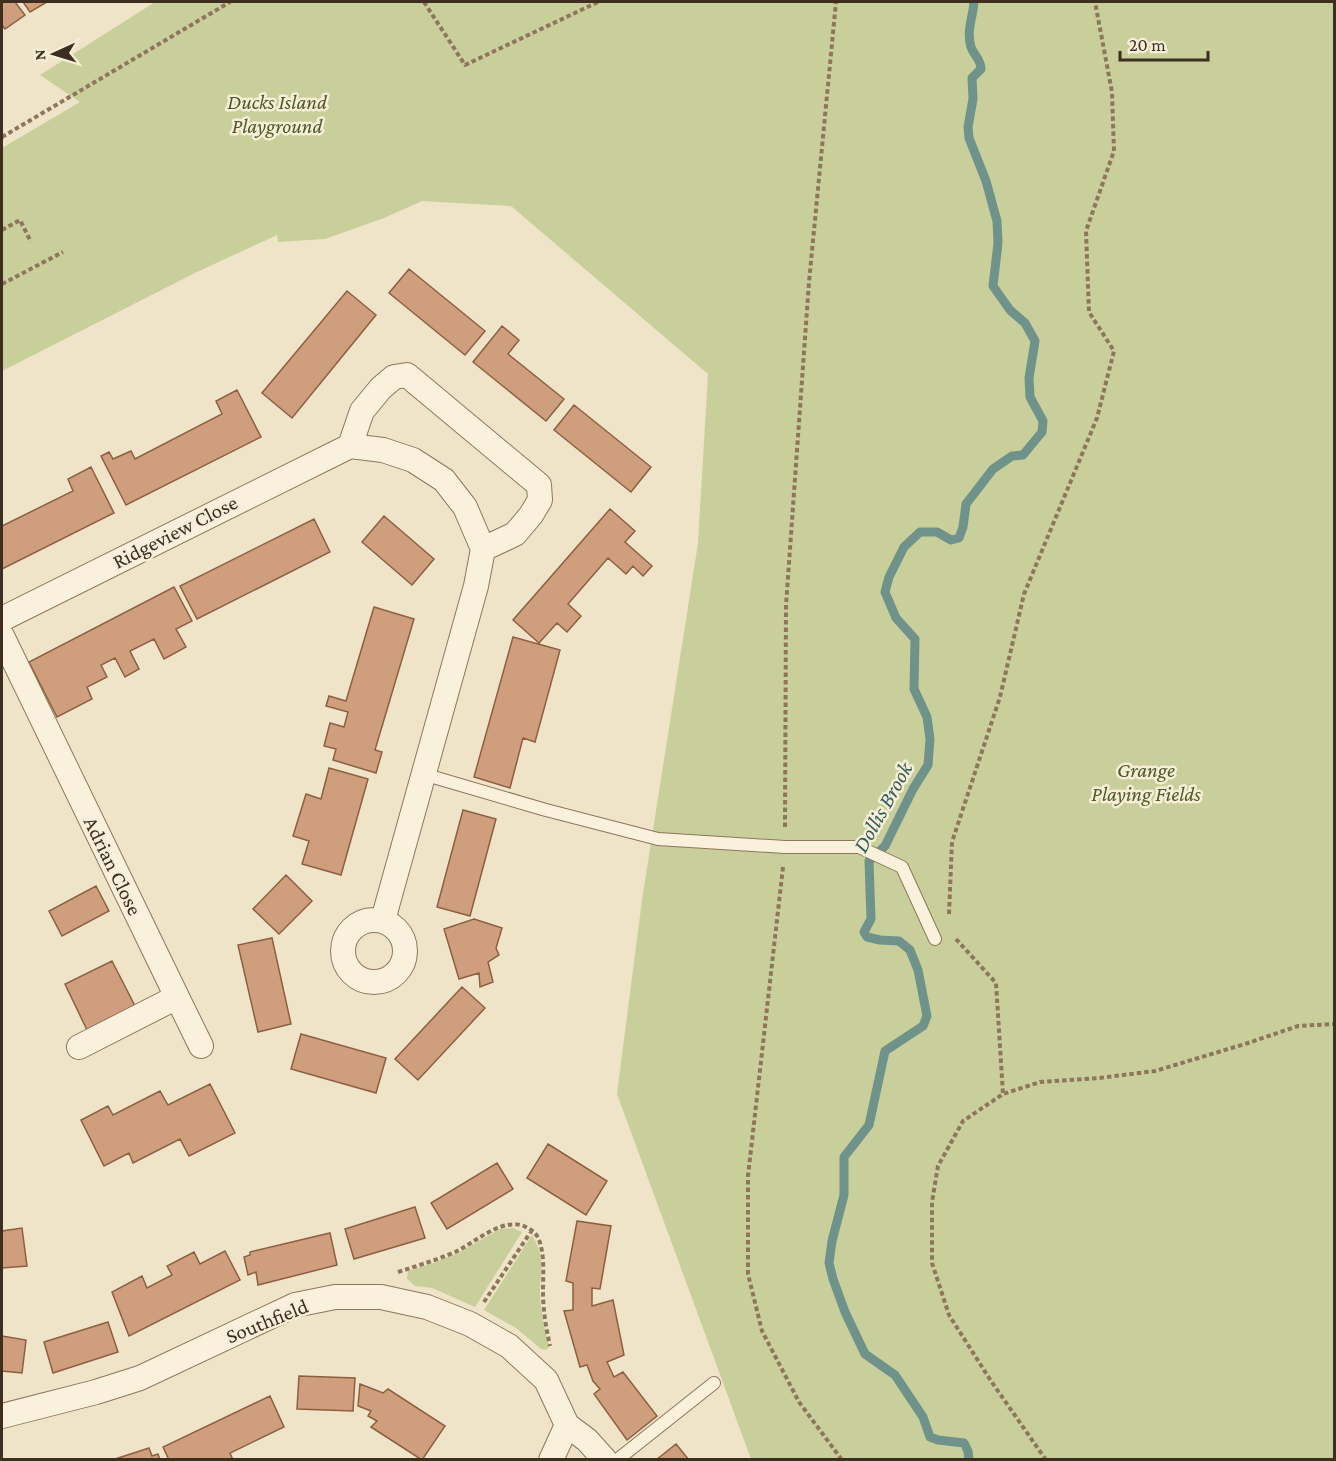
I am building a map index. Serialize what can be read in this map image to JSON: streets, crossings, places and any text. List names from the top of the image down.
{
  "streets": {
    "street": ["Ridgeview Close", "Adrian Close", "Southfield"]
  },
  "water": ["Dollis Brook"],
  "parks": ["Ducks Island Playground", "Grange Playing Fields"],
  "scale_bar": "20 m",
  "north": "left"
}
